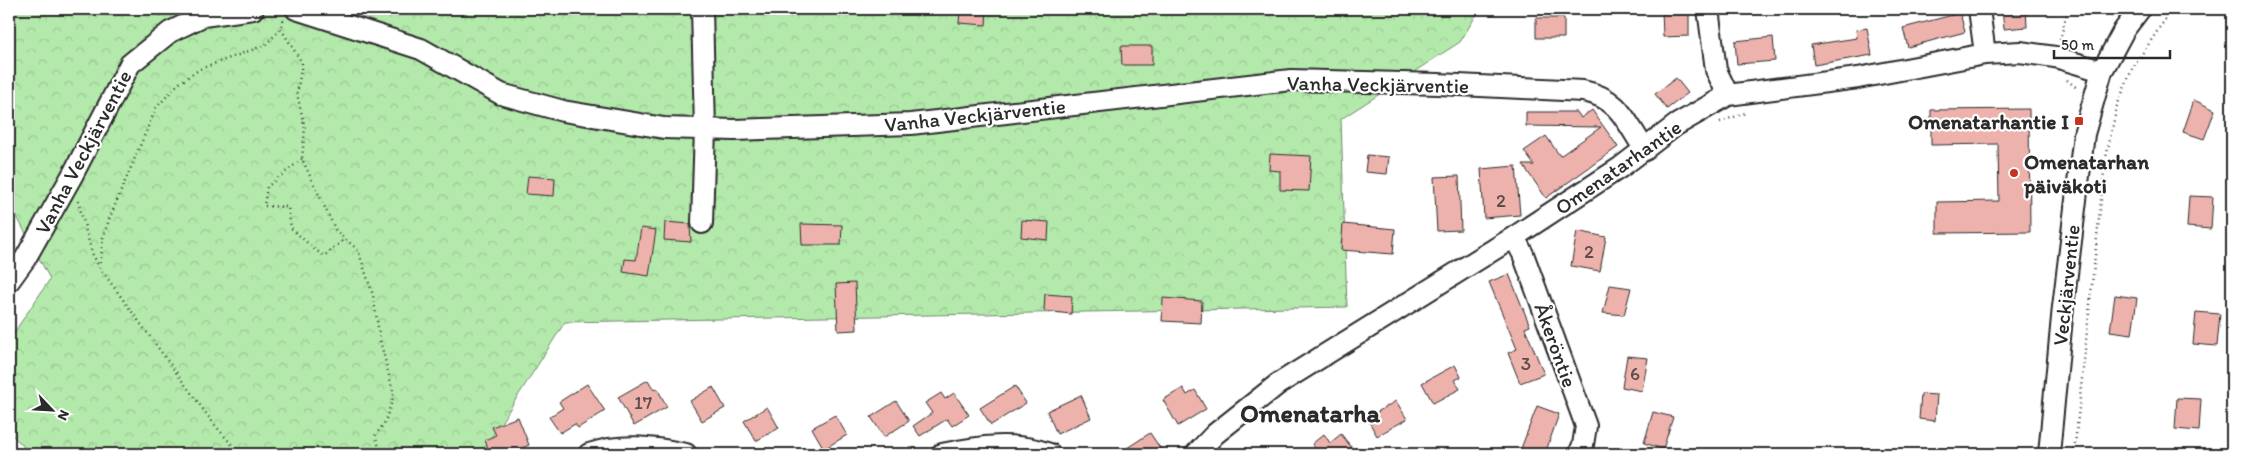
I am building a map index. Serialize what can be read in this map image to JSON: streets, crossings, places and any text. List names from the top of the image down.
{
  "streets": {
    "street": [
      "Vanha Veckjärventie",
      "Omenatarhantie",
      "Veckjärventie",
      "Åkeröntie"
    ]
  },
  "crossings": [
    ["Vanha Veckjärventie", "Omenatarhantie"],
    ["Omenatarhantie", "Veckjärventie"],
    ["Omenatarhantie", "Åkeröntie"]
  ],
  "districts": ["Omenatarha"],
  "places": {
    "transit": ["Omenatarhantie I"],
    "other": ["Omenatarhan päiväkoti"]
  },
  "house_numbers": [
    "2",
    "2",
    "3",
    "6",
    "17"
  ],
  "scale_bar": "50 m",
  "north": "bottom right"
}
